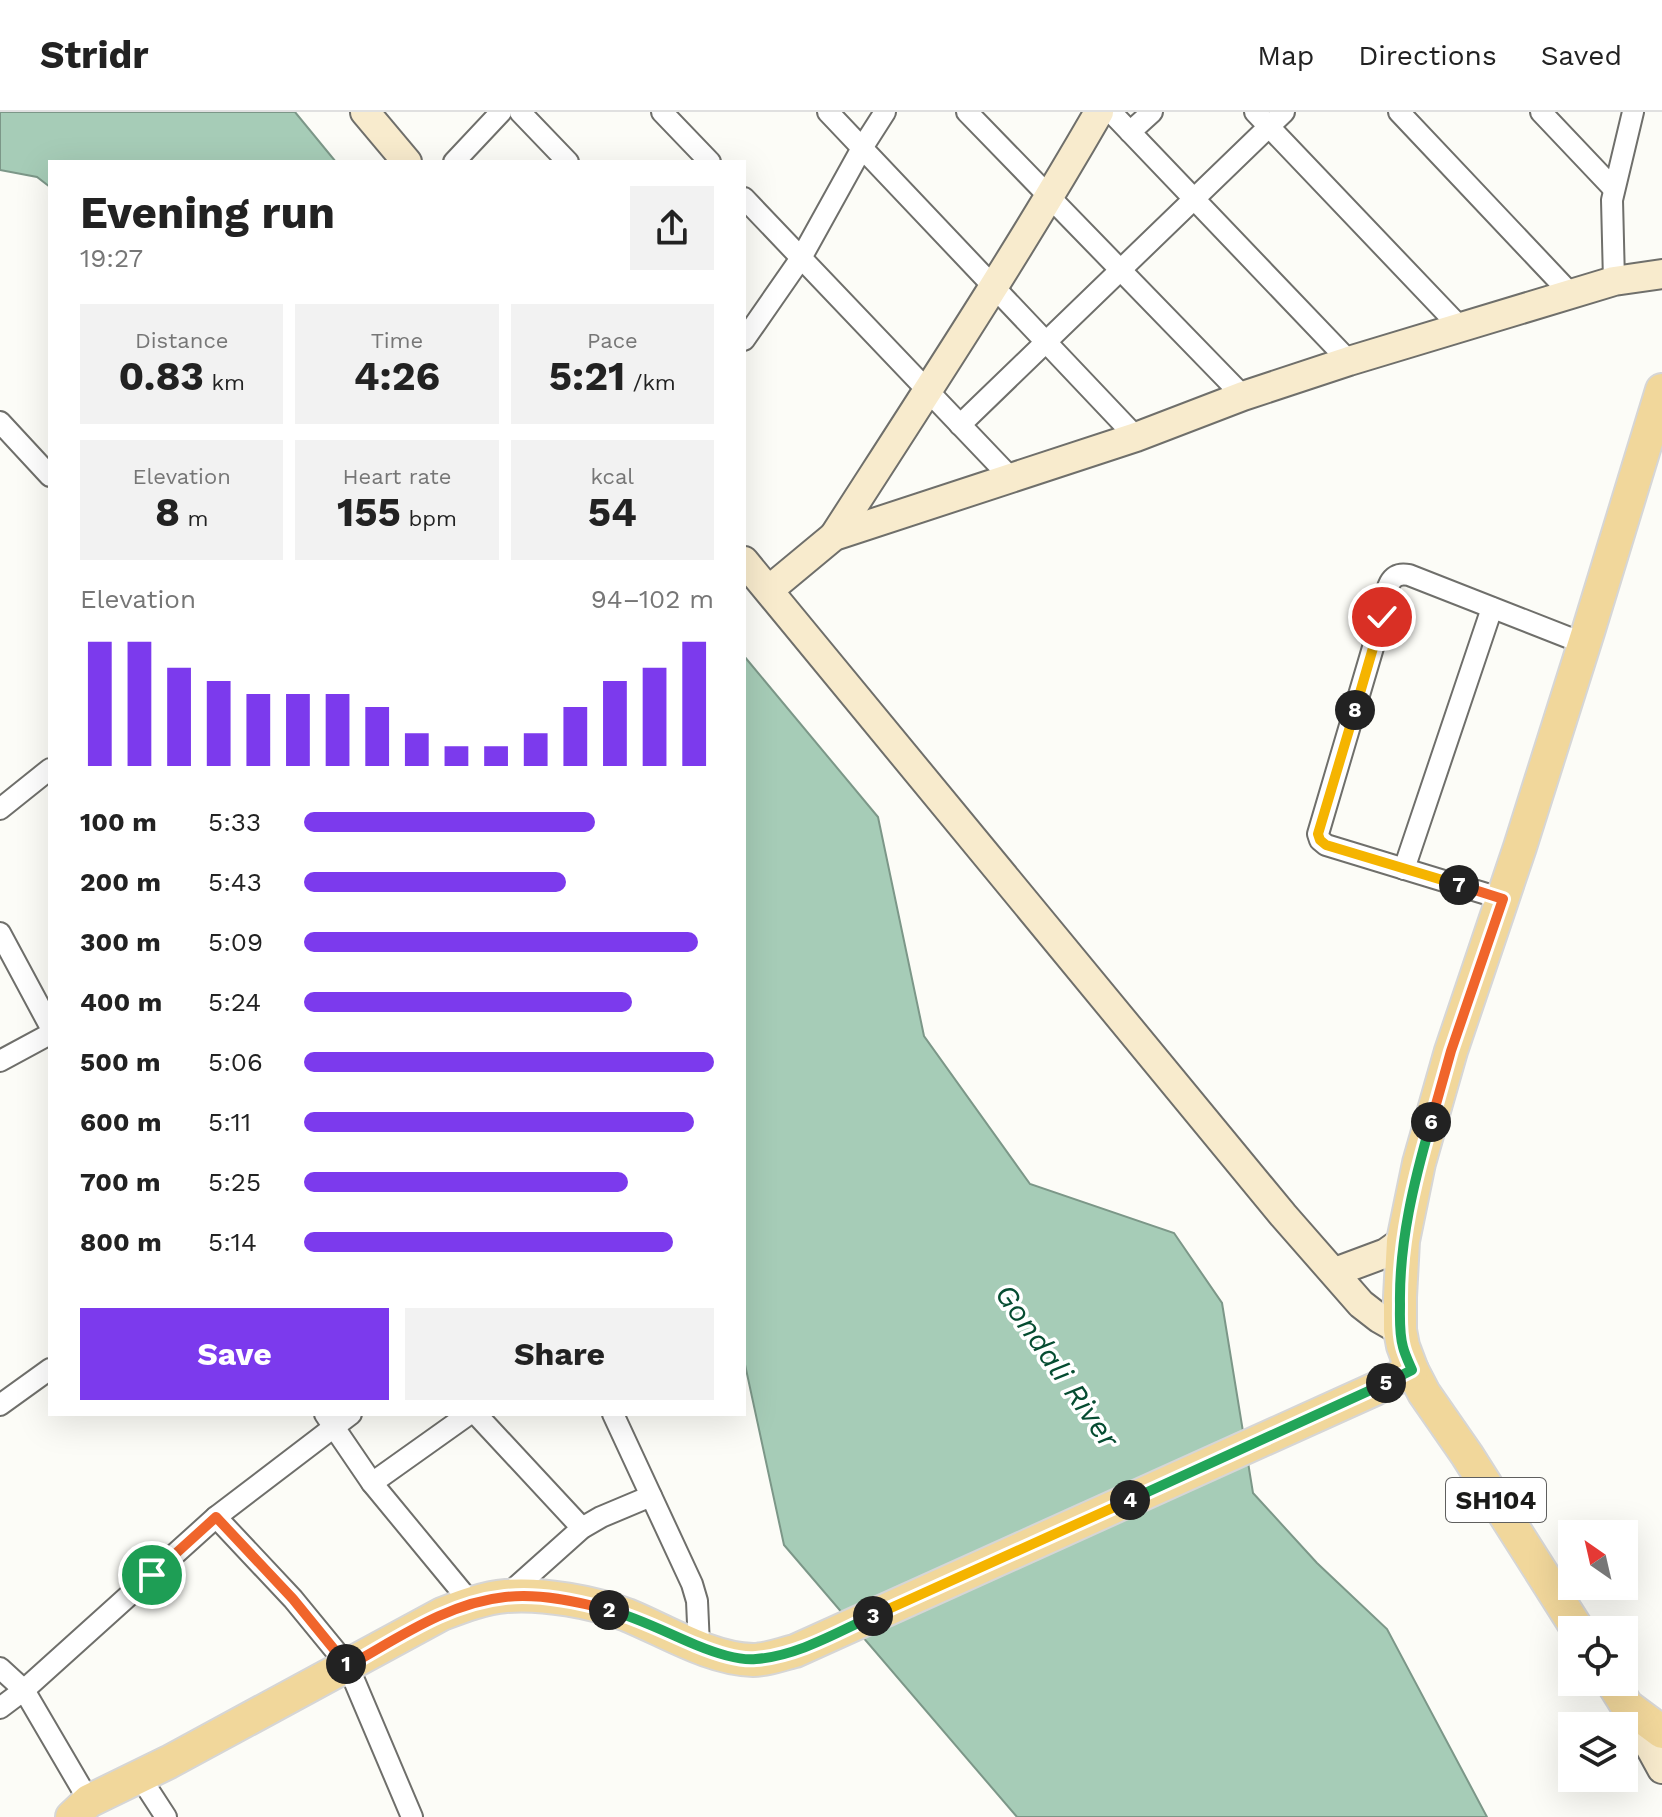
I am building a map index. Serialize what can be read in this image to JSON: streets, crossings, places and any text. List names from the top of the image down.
{
  "streets": {
    "main road": ["SH104"]
  },
  "water": ["Gondali River"],
  "north": "top left",
  "page": {
    "header": "Stridr",
    "nav": ["Map", "Directions", "Saved"],
    "heading": ["Evening run", "19:27"],
    "stats": [
      ["Distance", "0.83 km"],
      ["Time", "4:26"],
      ["Pace", "5:21 /km"],
      ["Elevation", "8 m"],
      ["Heart rate", "155 bpm"],
      ["kcal", "54"]
    ],
    "chart": ["Elevation", "94–102 m"],
    "pins": [
      "8",
      "7",
      "6",
      "5",
      "4",
      "2",
      "3",
      "1"
    ],
    "list": [
      {
        "name": "100 m",
        "note": "5:33"
      },
      {
        "name": "200 m",
        "note": "5:43"
      },
      {
        "name": "300 m",
        "note": "5:09"
      },
      {
        "name": "400 m",
        "note": "5:24"
      },
      {
        "name": "500 m",
        "note": "5:06"
      },
      {
        "name": "600 m",
        "note": "5:11"
      },
      {
        "name": "700 m",
        "note": "5:25"
      },
      {
        "name": "800 m",
        "note": "5:14"
      }
    ],
    "buttons": ["Save", "Share"]
  }
}
